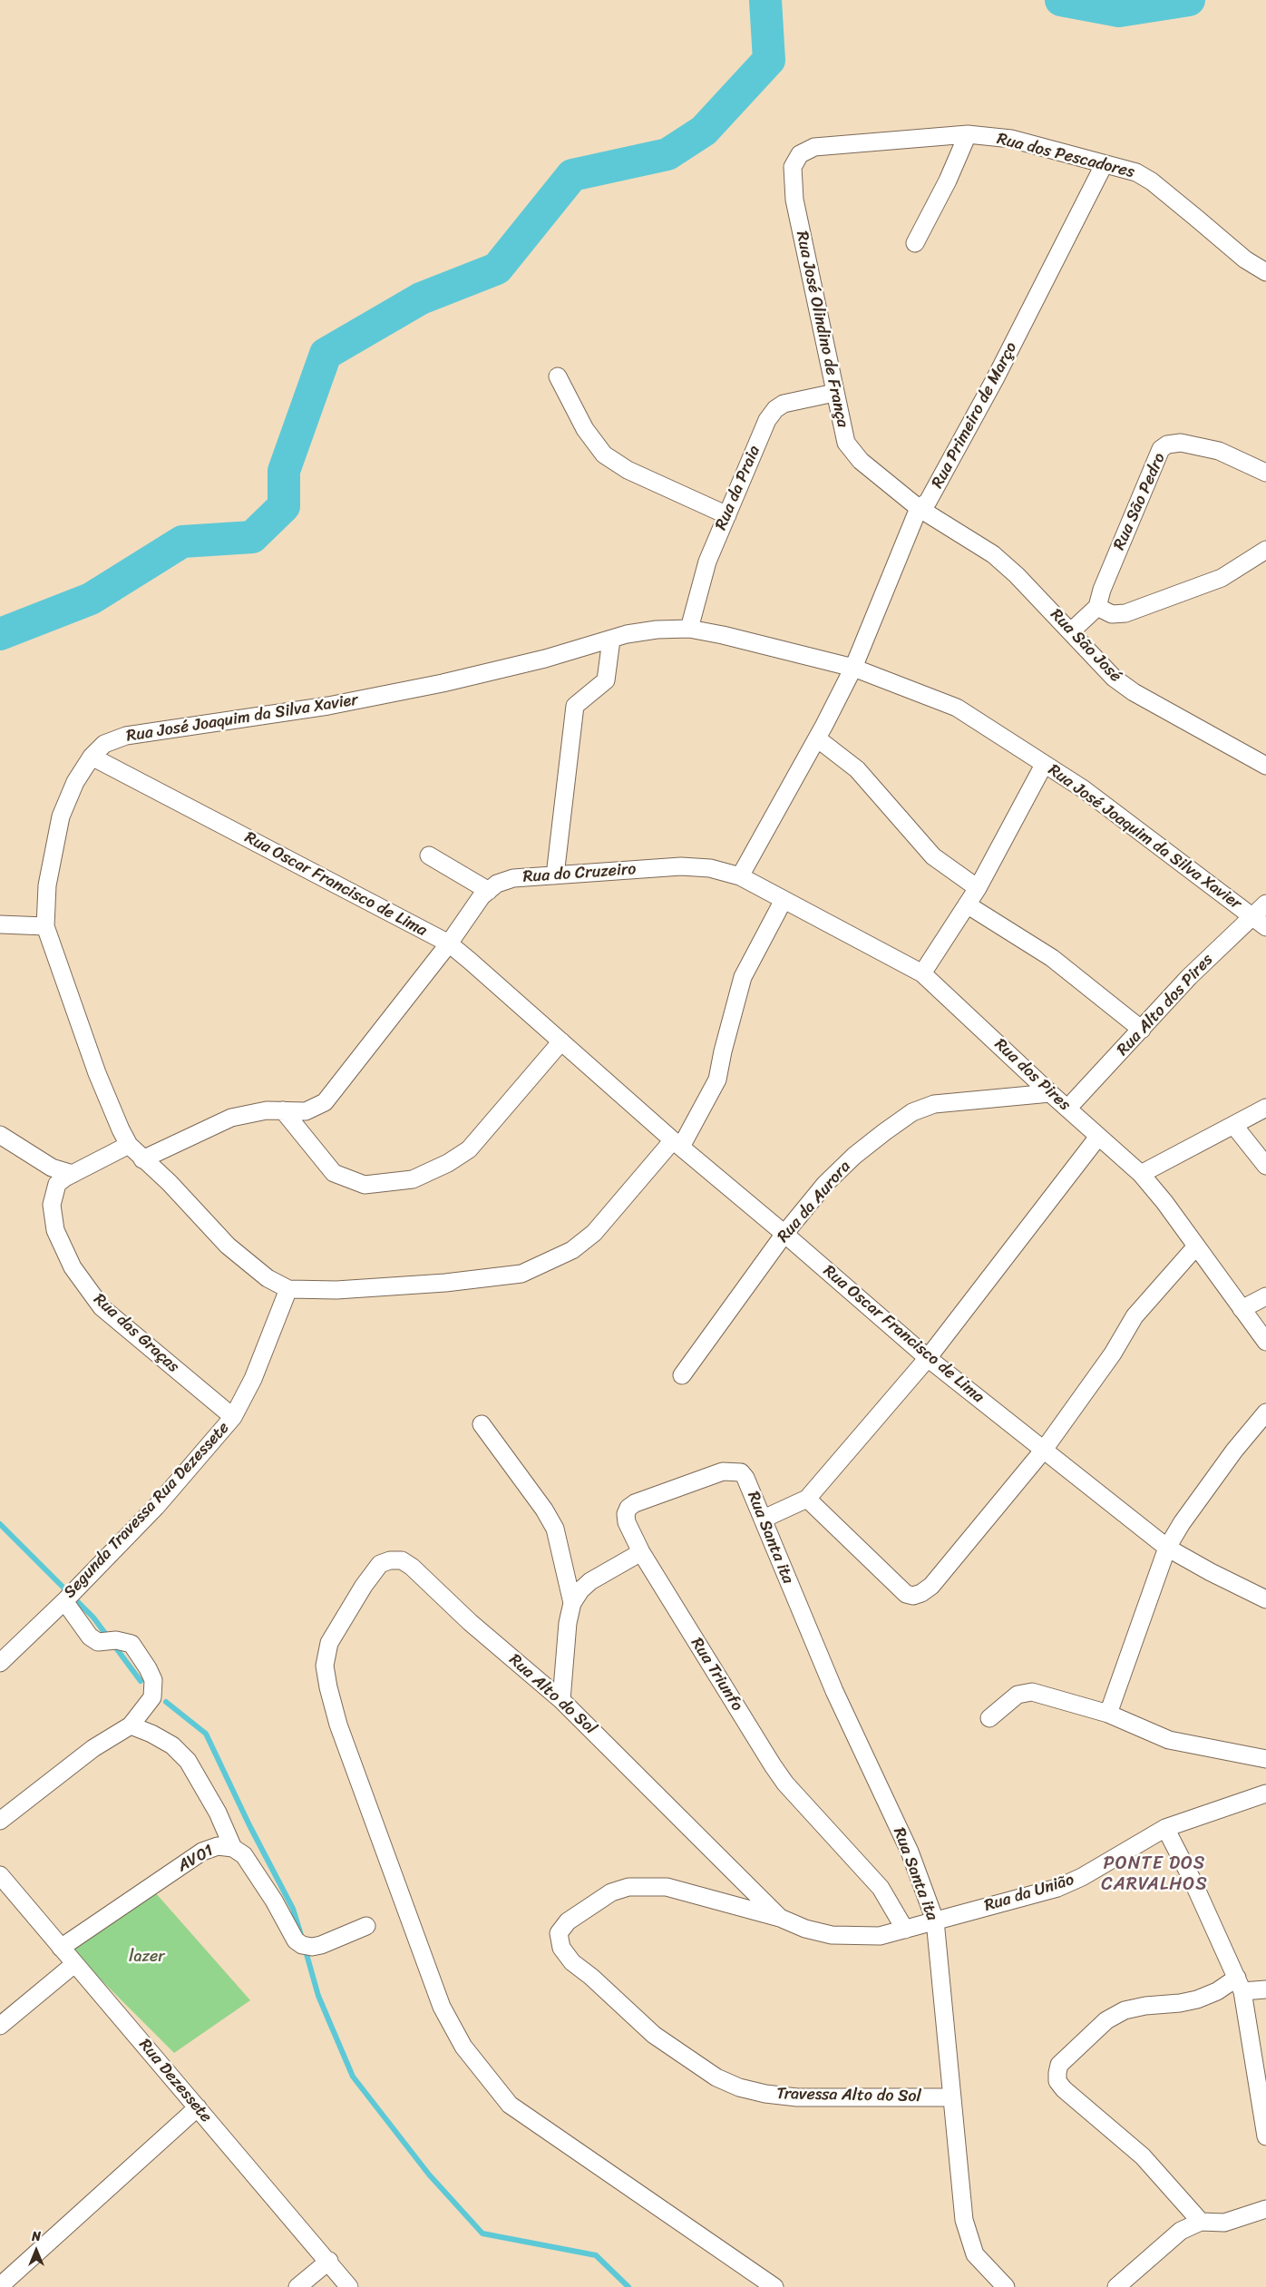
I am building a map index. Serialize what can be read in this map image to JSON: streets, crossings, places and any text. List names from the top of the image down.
{
  "streets": {
    "street": [
      "Rua dos Pescadores",
      "Rua José Olindino de França",
      "Rua Primeiro de Março",
      "Rua da Praia",
      "Rua São Pedro",
      "Rua São José",
      "Rua José Joaquim da Silva Xavier",
      "Rua do Cruzeiro",
      "Rua Oscar Francisco de Lima",
      "Rua Alto dos Pires",
      "Rua dos Pires",
      "Rua da Aurora",
      "Rua das Graças",
      "Segunda Travessa Rua Dezessete",
      "Rua Santa ita",
      "Rua Triunfo",
      "Rua Alto do Sol",
      "AV01",
      "Rua da União",
      "Rua Dezessete",
      "Travessa Alto do Sol"
    ]
  },
  "crossings": [
    ["Rua dos Pescadores", "Rua José Olindino de França"],
    ["Rua dos Pescadores", "Rua Primeiro de Março"],
    ["Rua José Olindino de França", "Rua Primeiro de Março"],
    ["Rua José Olindino de França", "Rua da Praia"],
    ["Rua José Olindino de França", "Rua São José"],
    ["Rua Primeiro de Março", "Rua São José"],
    ["Rua Primeiro de Março", "Rua José Joaquim da Silva Xavier"],
    ["Rua Primeiro de Março", "Rua do Cruzeiro"],
    ["Rua Primeiro de Março", "Rua dos Pires"],
    ["Rua da Praia", "Rua José Joaquim da Silva Xavier"],
    ["Rua José Joaquim da Silva Xavier", "Rua do Cruzeiro"],
    ["Rua José Joaquim da Silva Xavier", "Rua Oscar Francisco de Lima"],
    ["Rua José Joaquim da Silva Xavier", "Rua Alto dos Pires"],
    ["Rua José Joaquim da Silva Xavier", "Rua dos Pires"],
    ["Rua José Joaquim da Silva Xavier", "Rua das Graças"],
    ["Rua José Joaquim da Silva Xavier", "Segunda Travessa Rua Dezessete"],
    ["Rua do Cruzeiro", "Rua Oscar Francisco de Lima"],
    ["Rua do Cruzeiro", "Rua dos Pires"],
    ["Rua Oscar Francisco de Lima", "Rua da Aurora"],
    ["Rua Alto dos Pires", "Rua dos Pires"],
    ["Rua dos Pires", "Rua da Aurora"],
    ["Rua das Graças", "Segunda Travessa Rua Dezessete"],
    ["Rua Santa ita", "Rua Triunfo"],
    ["Rua Santa ita", "Rua da União"],
    ["Rua Santa ita", "Travessa Alto do Sol"],
    ["Rua Triunfo", "Rua da União"],
    ["Rua Alto do Sol", "Rua da União"],
    ["Rua Alto do Sol", "Travessa Alto do Sol"],
    ["AV01", "Rua Dezessete"],
    ["Rua da União", "Travessa Alto do Sol"]
  ],
  "districts": ["PONTE DOS CARVALHOS"],
  "parks": ["lazer"],
  "north": "top"
}
